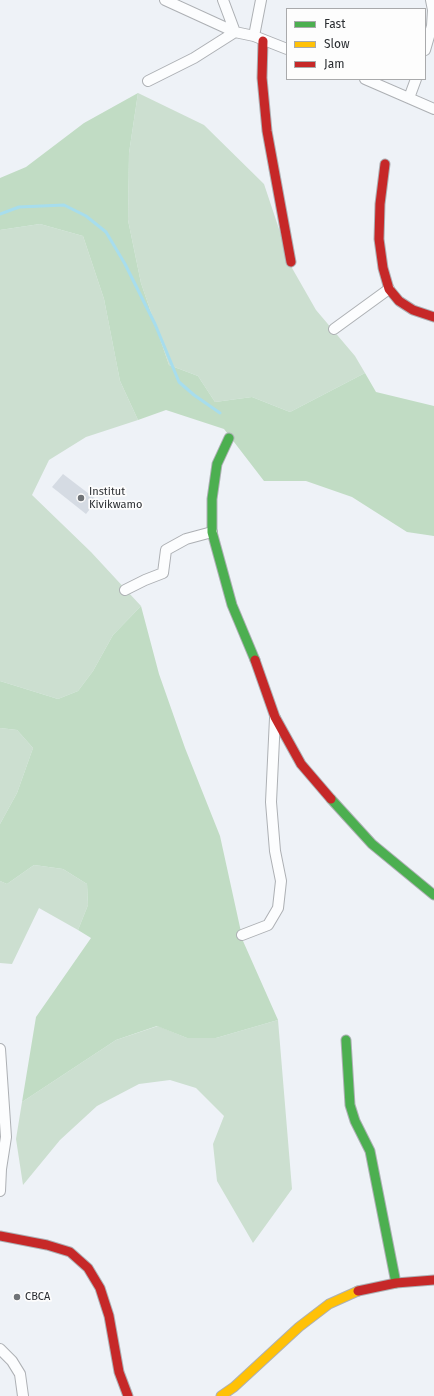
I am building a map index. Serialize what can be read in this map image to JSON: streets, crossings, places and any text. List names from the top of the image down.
{
  "places": ["Institut Kivikwamo", "CBCA"],
  "legend": ["Fast", "Slow", "Jam"]
}
